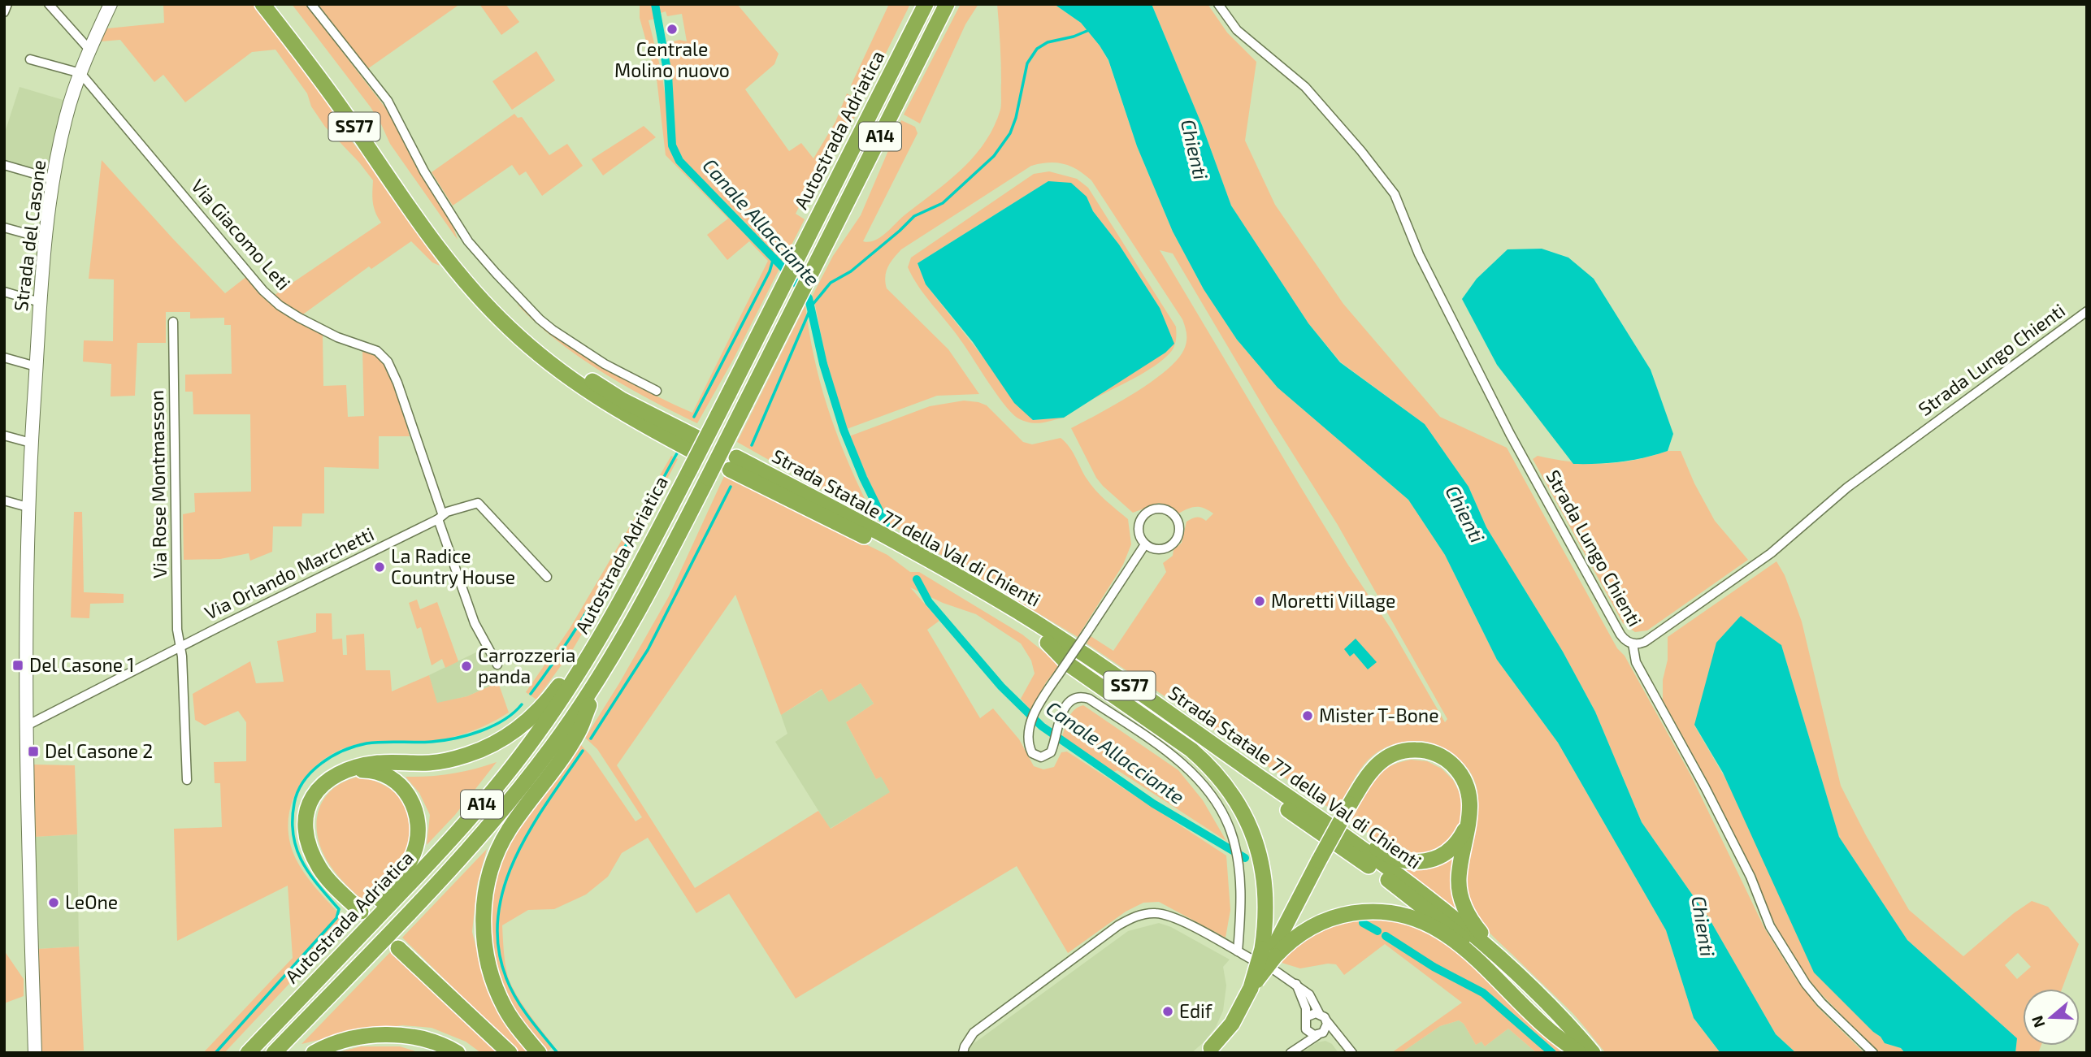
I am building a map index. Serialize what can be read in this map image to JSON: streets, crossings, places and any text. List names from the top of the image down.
{
  "streets": {
    "highway": [
      "SS77",
      "Autostrada Adriatica",
      "A14",
      "Strada Statale 77 della Val di Chienti"
    ],
    "street": [
      "Via Giacomo Leti",
      "Strada del Casone",
      "Strada Lungo Chienti",
      "Via Rose Montmasson",
      "Via Orlando Marchetti"
    ]
  },
  "crossings": [
    ["Via Giacomo Leti", "Strada del Casone"],
    ["Via Giacomo Leti", "Via Orlando Marchetti"],
    ["Strada del Casone", "Via Orlando Marchetti"],
    ["Via Rose Montmasson", "Via Orlando Marchetti"]
  ],
  "water": ["Chienti", "Canale Allacciante"],
  "places": {
    "other": [
      "Centrale Molino nuovo",
      "La Radice Country House",
      "Moretti Village",
      "Carrozzeria panda",
      "Mister T-Bone",
      "LeOne",
      "Edif"
    ],
    "transit": ["Del Casone 1", "Del Casone 2"]
  },
  "north": "left"
}
